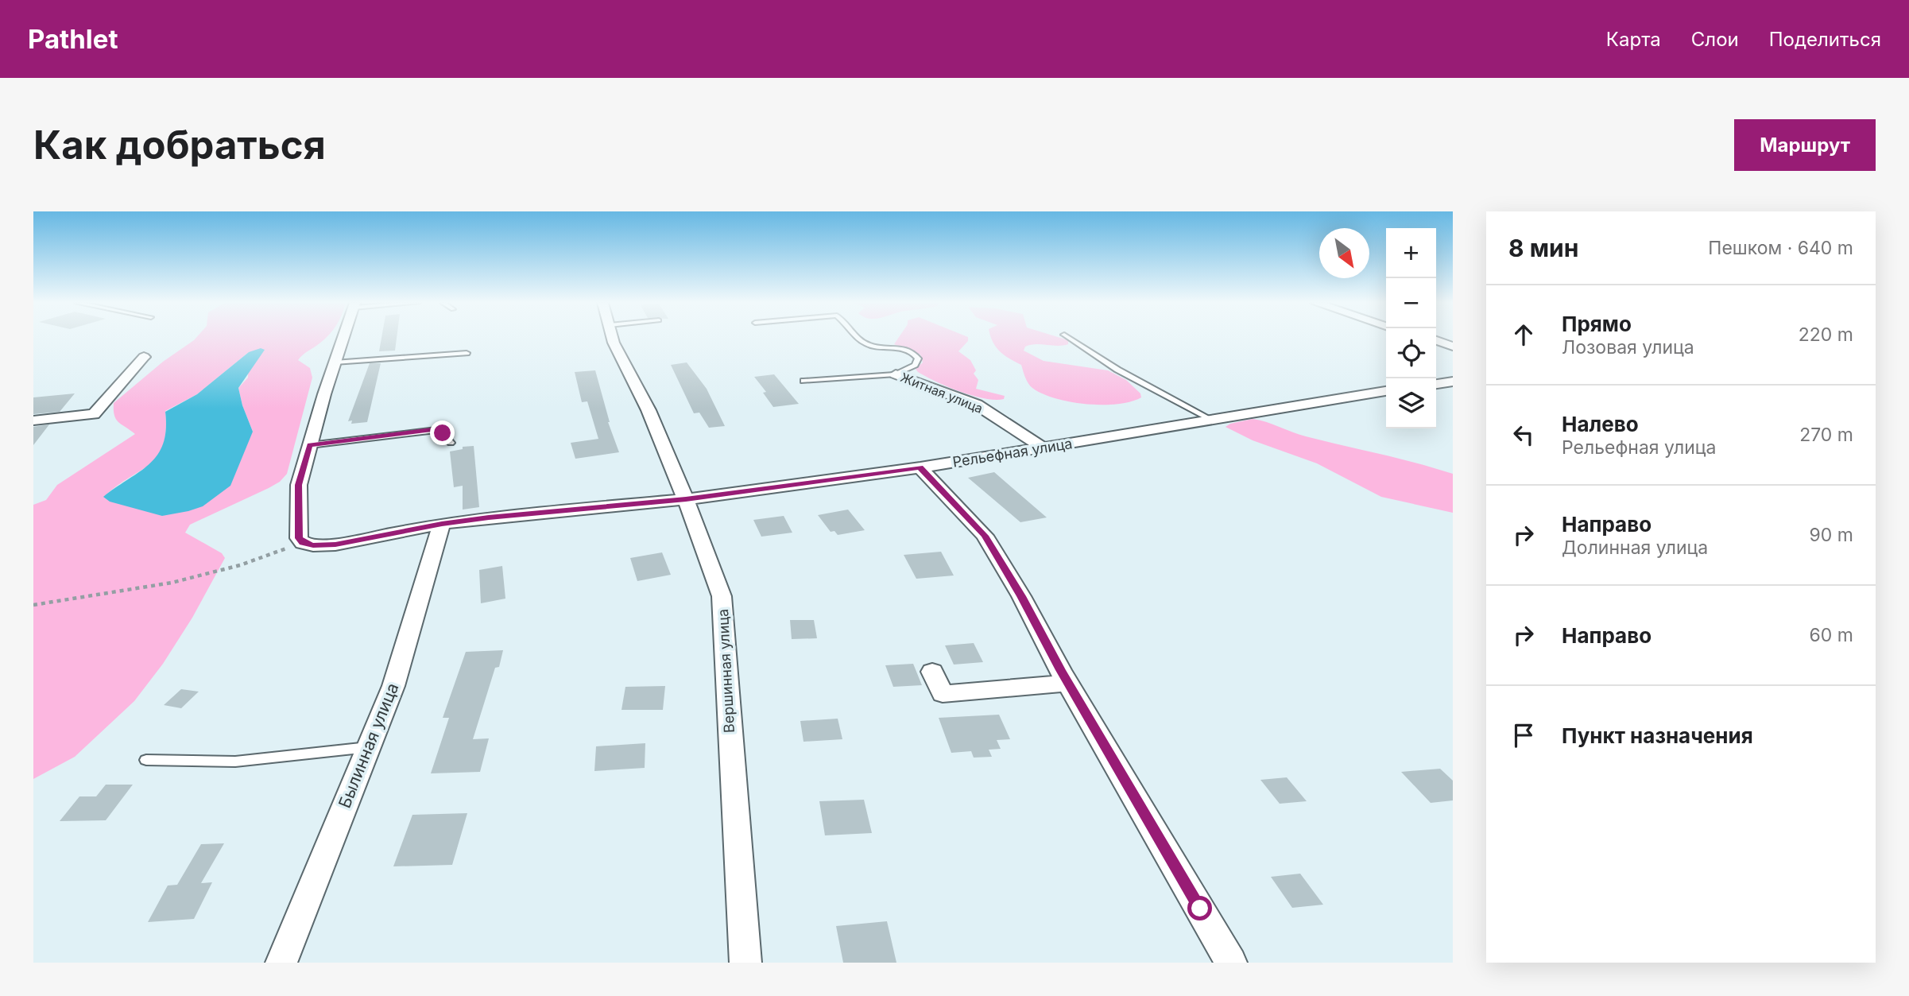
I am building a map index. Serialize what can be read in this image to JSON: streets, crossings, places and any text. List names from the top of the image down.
{
  "streets": {
    "street": [
      "Житная улица",
      "Рельефная улица",
      "Вершинная улица",
      "Былинная улица"
    ]
  },
  "crossings": [
    ["Житная улица", "Рельефная улица"],
    ["Рельефная улица", "Вершинная улица"],
    ["Рельефная улица", "Былинная улица"]
  ],
  "north": "bottom right",
  "page": {
    "header": "Pathlet",
    "nav": ["Карта", "Слои", "Поделиться"],
    "buttons": "Маршрут",
    "title": "Как добраться",
    "heading": ["8 мин", "Пешком · 640 m"],
    "map_buttons": ["+", "−"],
    "list": [
      ["Прямо", "Лозовая улица", "220 m"],
      ["Налево", "Рельефная улица", "270 m"],
      ["Направо", "Долинная улица", "90 m"],
      ["Направо", "60 m"],
      "Пункт назначения"
    ]
  }
}
